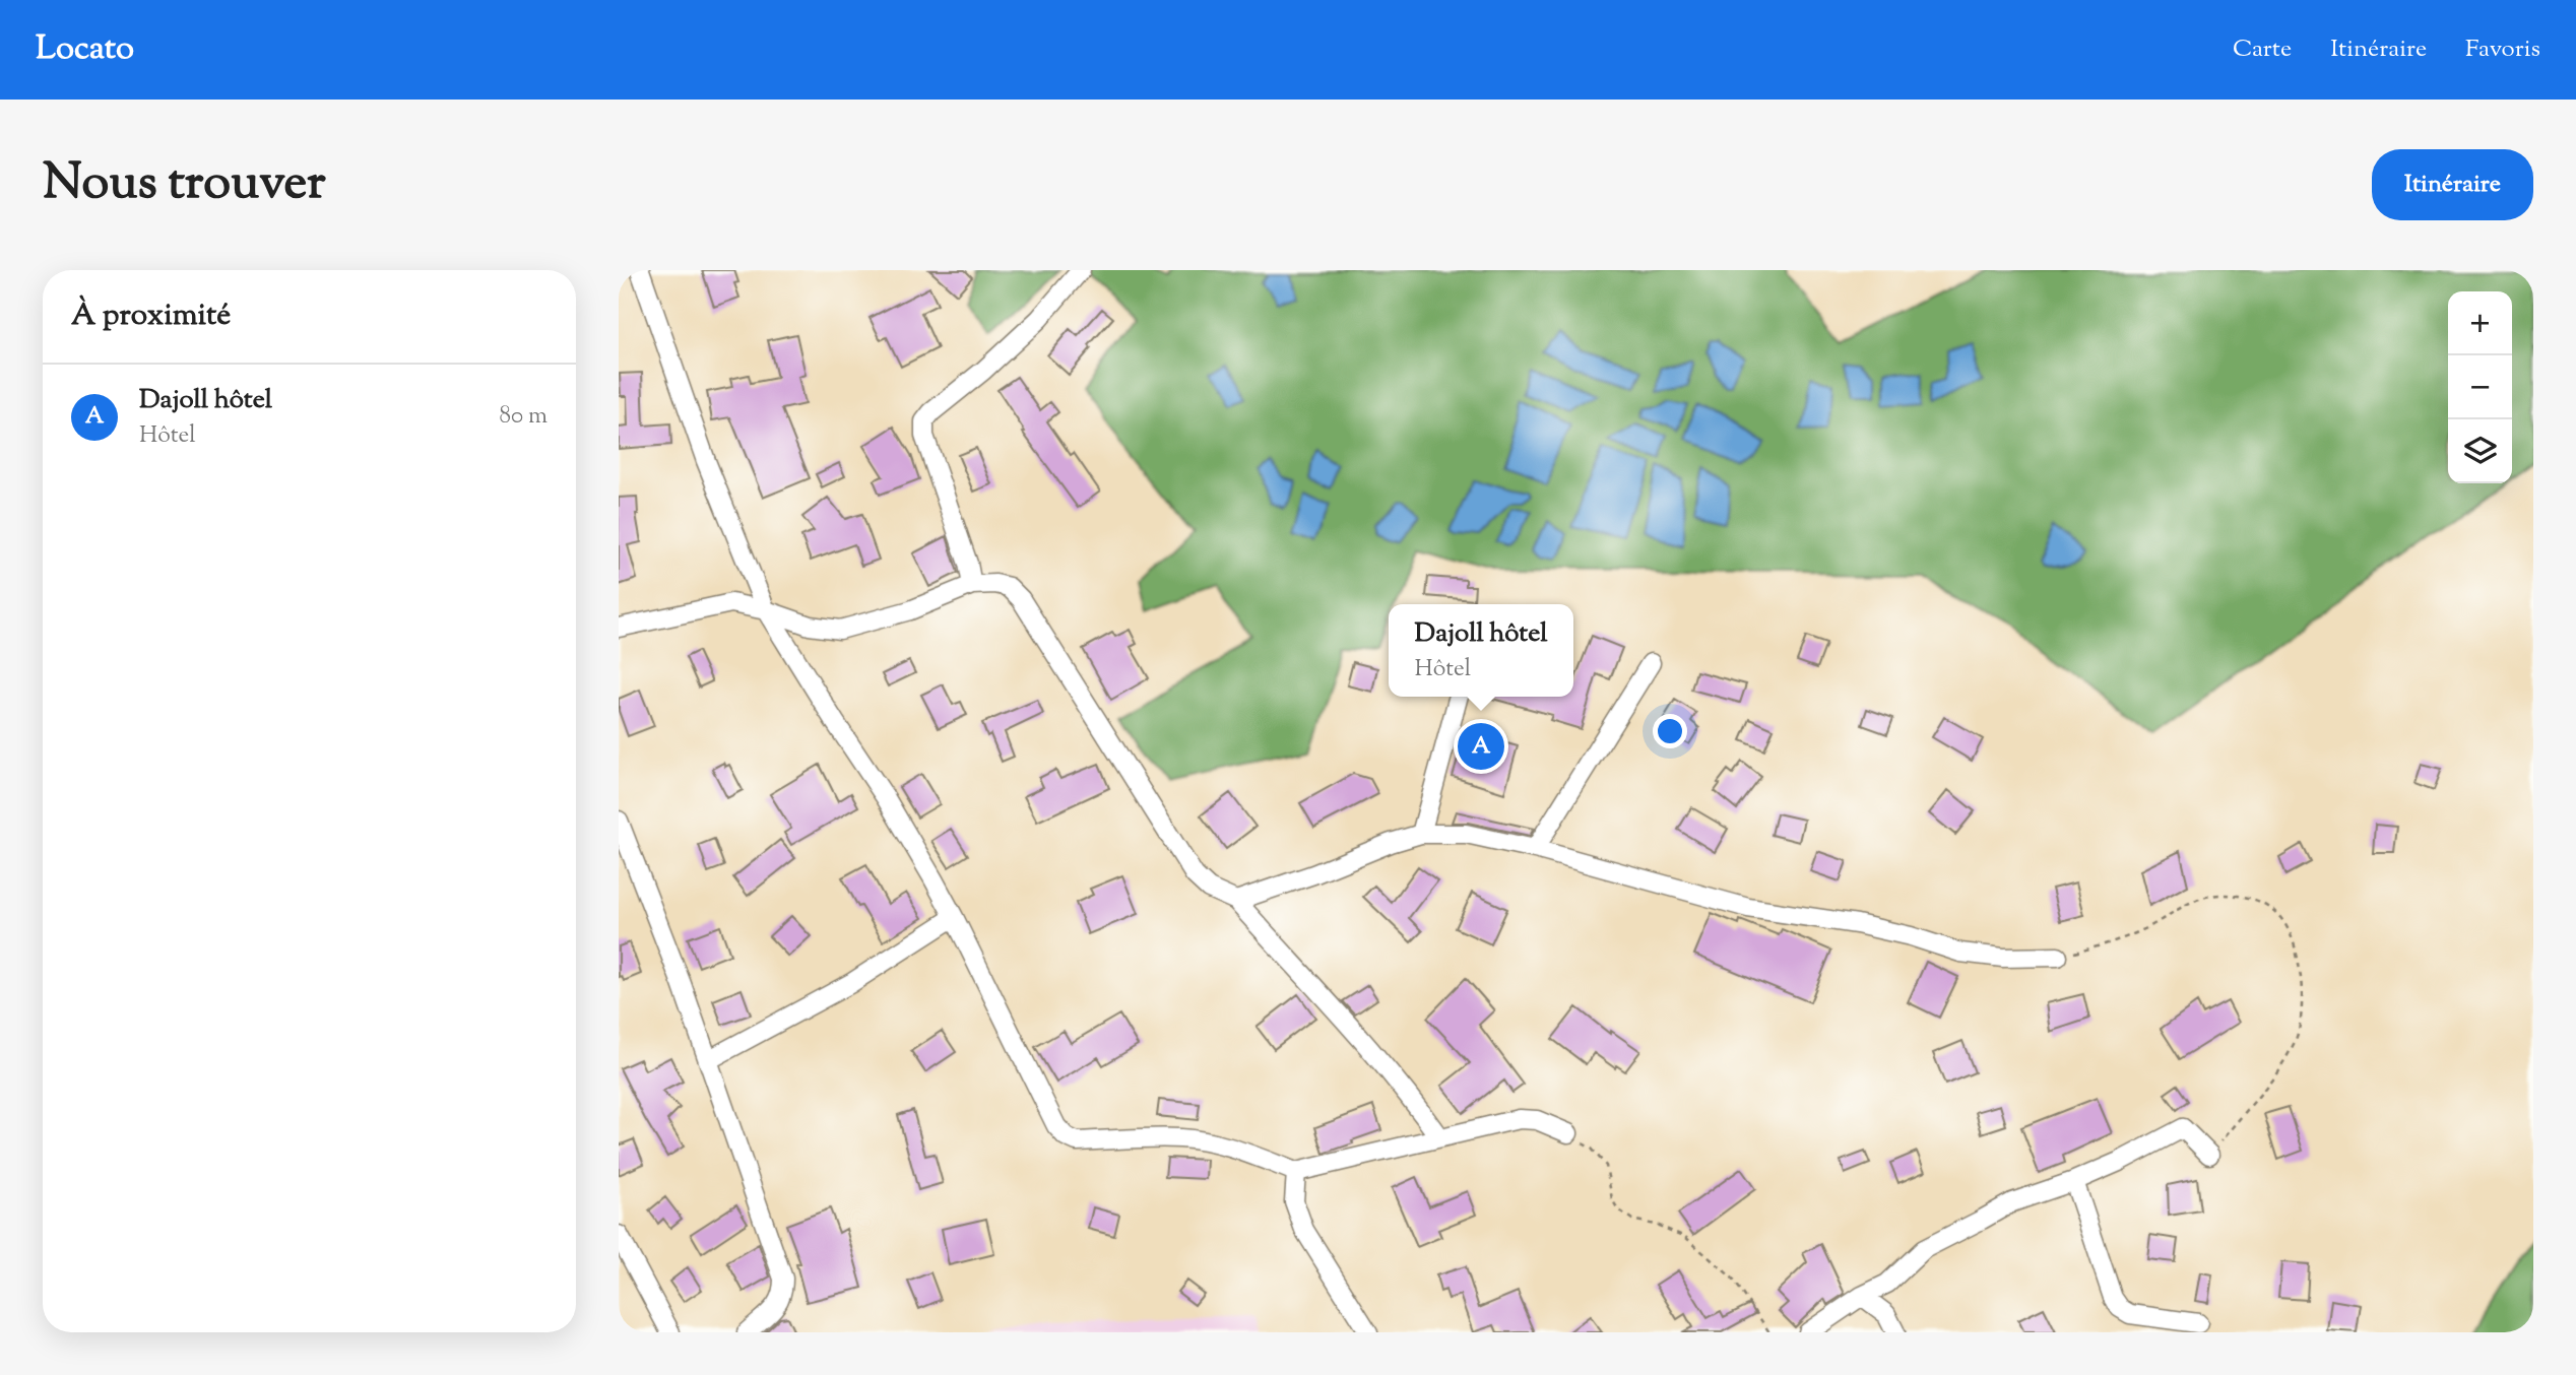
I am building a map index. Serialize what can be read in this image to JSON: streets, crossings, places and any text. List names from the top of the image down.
{
  "page": {
    "header": "Locato",
    "nav": ["Carte", "Itinéraire", "Favoris"],
    "title": "Nous trouver",
    "buttons": "Itinéraire",
    "heading": "À proximité",
    "map_buttons": ["+", "−"],
    "list": [
      {
        "mark": "A",
        "name": "Dajoll hôtel",
        "note": "Hôtel",
        "value": "80 m"
      }
    ],
    "popup": ["Dajoll hôtel", "Hôtel"],
    "pins": "A"
  }
}
